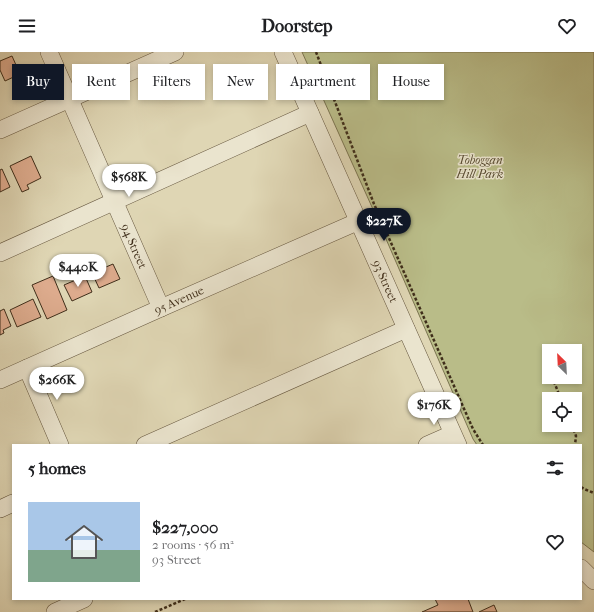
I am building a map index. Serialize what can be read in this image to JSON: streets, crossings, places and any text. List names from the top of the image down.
{
  "streets": {
    "street": ["94 Street", "93 Street", "95 Avenue"]
  },
  "crossings": [
    ["94 Street", "95 Avenue"],
    ["93 Street", "95 Avenue"]
  ],
  "parks": ["Toboggan Hill Park"],
  "north": "top left",
  "page": {
    "header": "Doorstep",
    "chip": [
      "Buy",
      "Rent",
      "Filters",
      "New",
      "Apartment",
      "House"
    ],
    "price": [
      "$568K",
      "$227K",
      "$440K",
      "$266K",
      "$176K"
    ],
    "heading": "5 homes",
    "list": [
      {
        "name": "$227,000",
        "note": "2 rooms · 56 m² · 93 Street"
      }
    ]
  }
}
